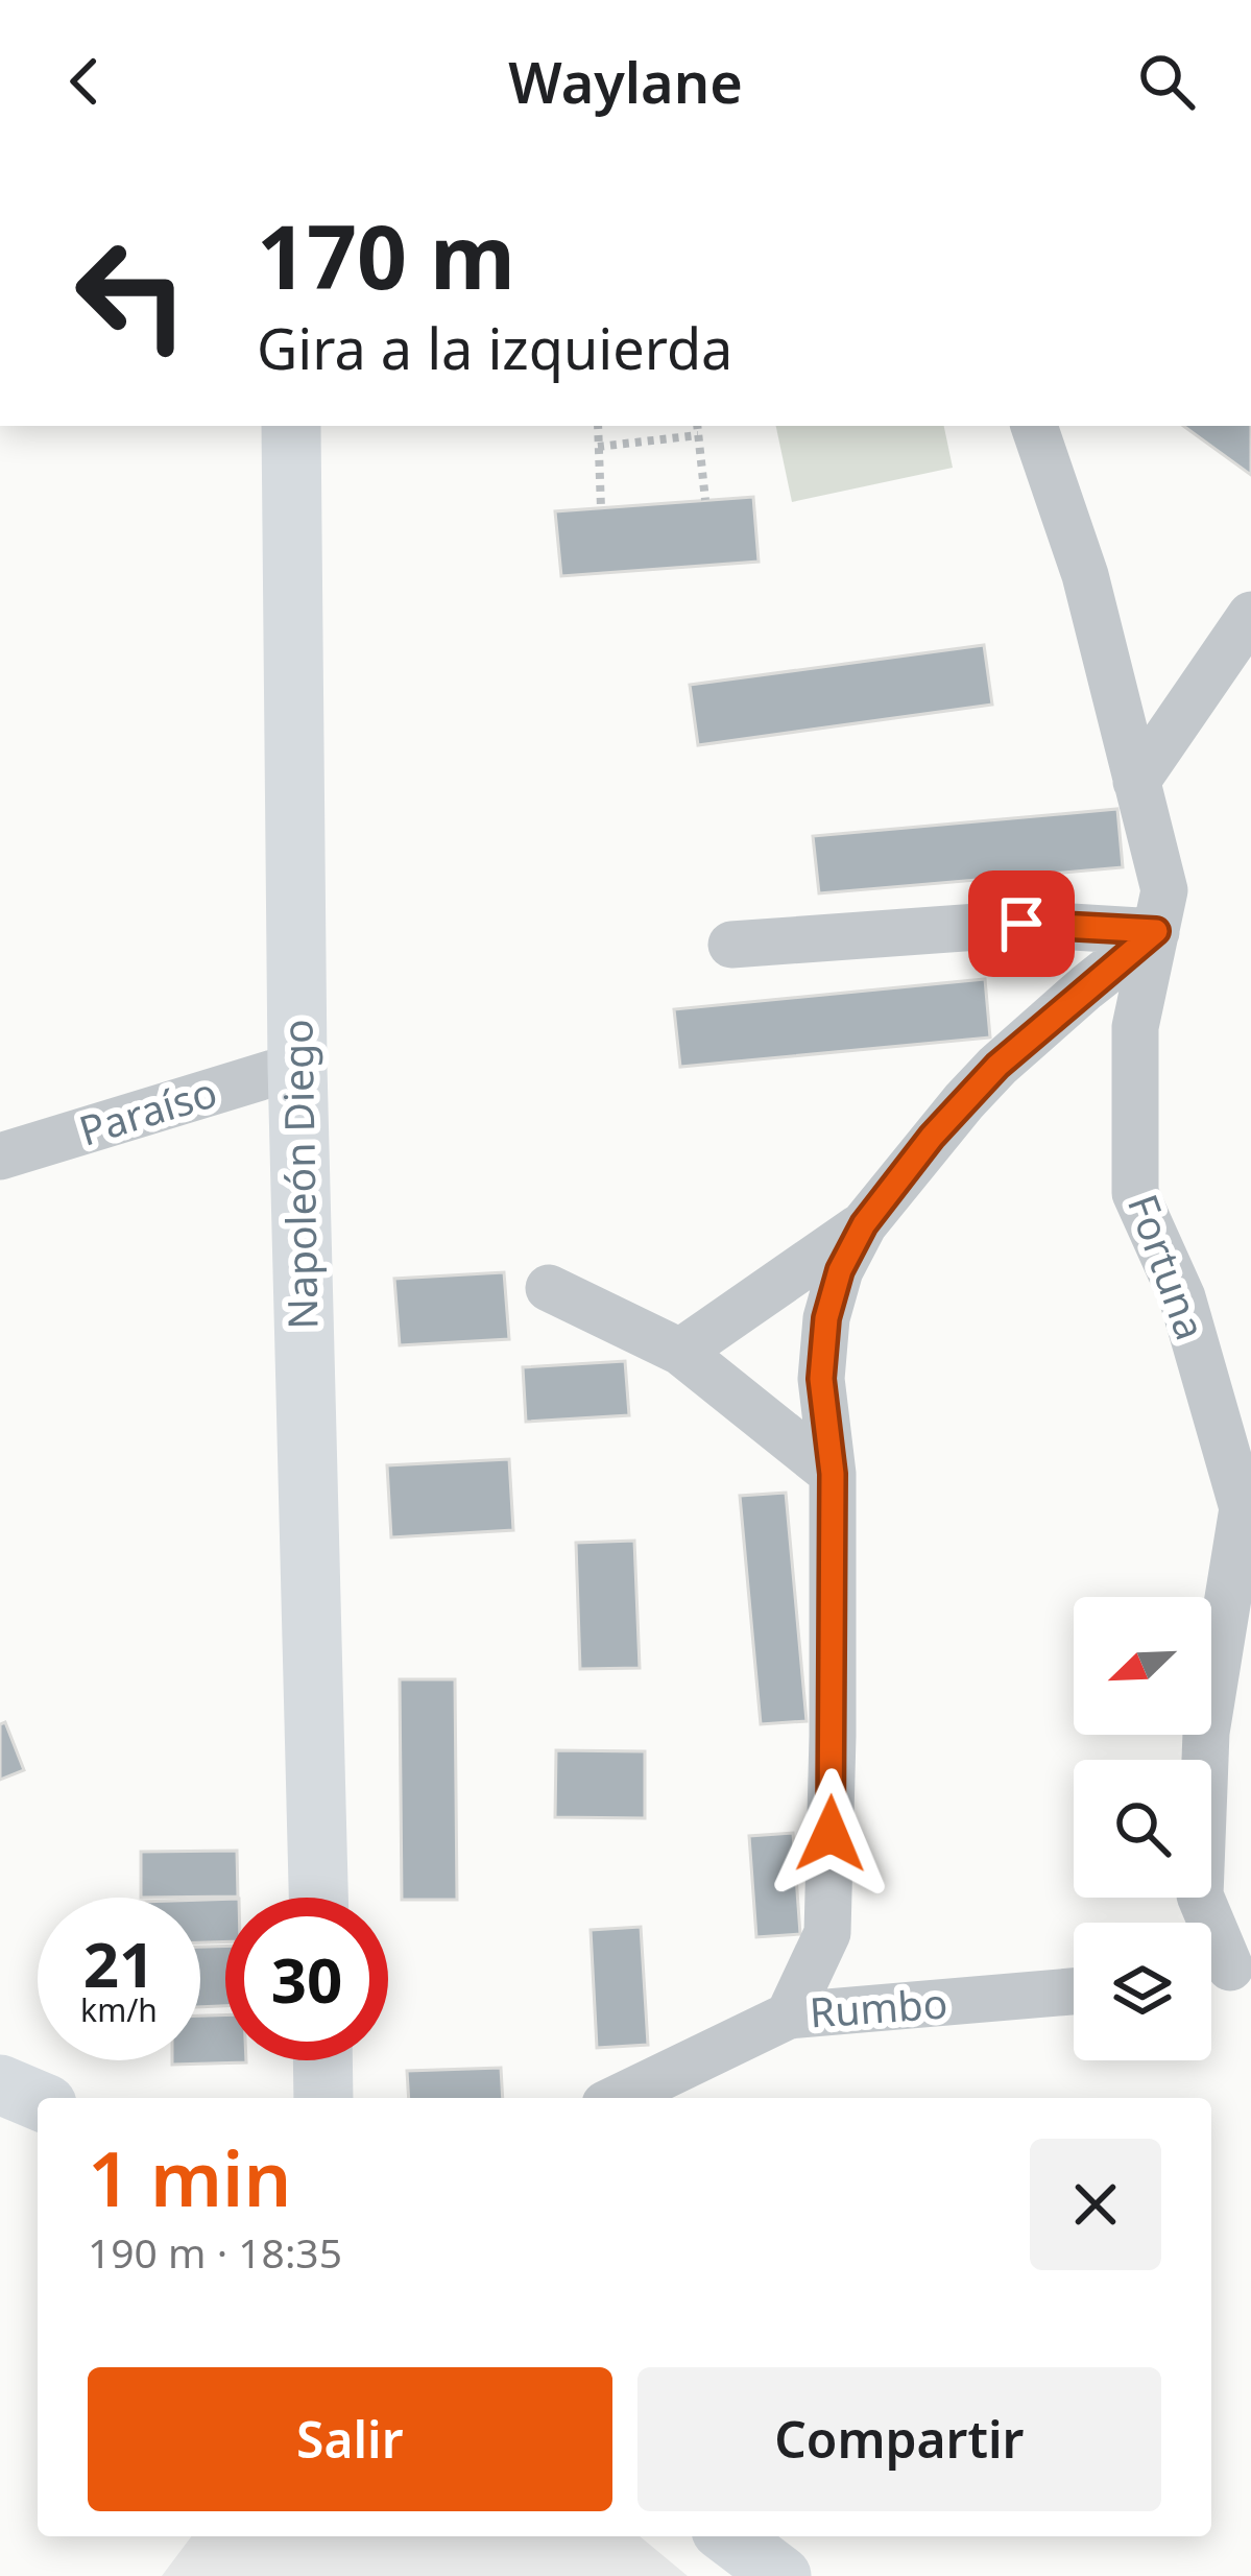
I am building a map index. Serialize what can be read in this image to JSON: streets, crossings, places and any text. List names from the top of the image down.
{
  "streets": {
    "main road": ["Napoleón Diego"],
    "street": ["Paraíso", "Fortuna", "Rumbo"]
  },
  "crossings": [
    ["Paraíso", "Napoleón Diego"]
  ],
  "north": "bottom left",
  "page": {
    "header": "Waylane",
    "turn": ["170 m", "Gira a la izquierda"],
    "speed": "21 km/h",
    "limit": "30",
    "heading": ["1 min", "190 m · 18:35"],
    "buttons": ["Salir", "Compartir"]
  }
}
